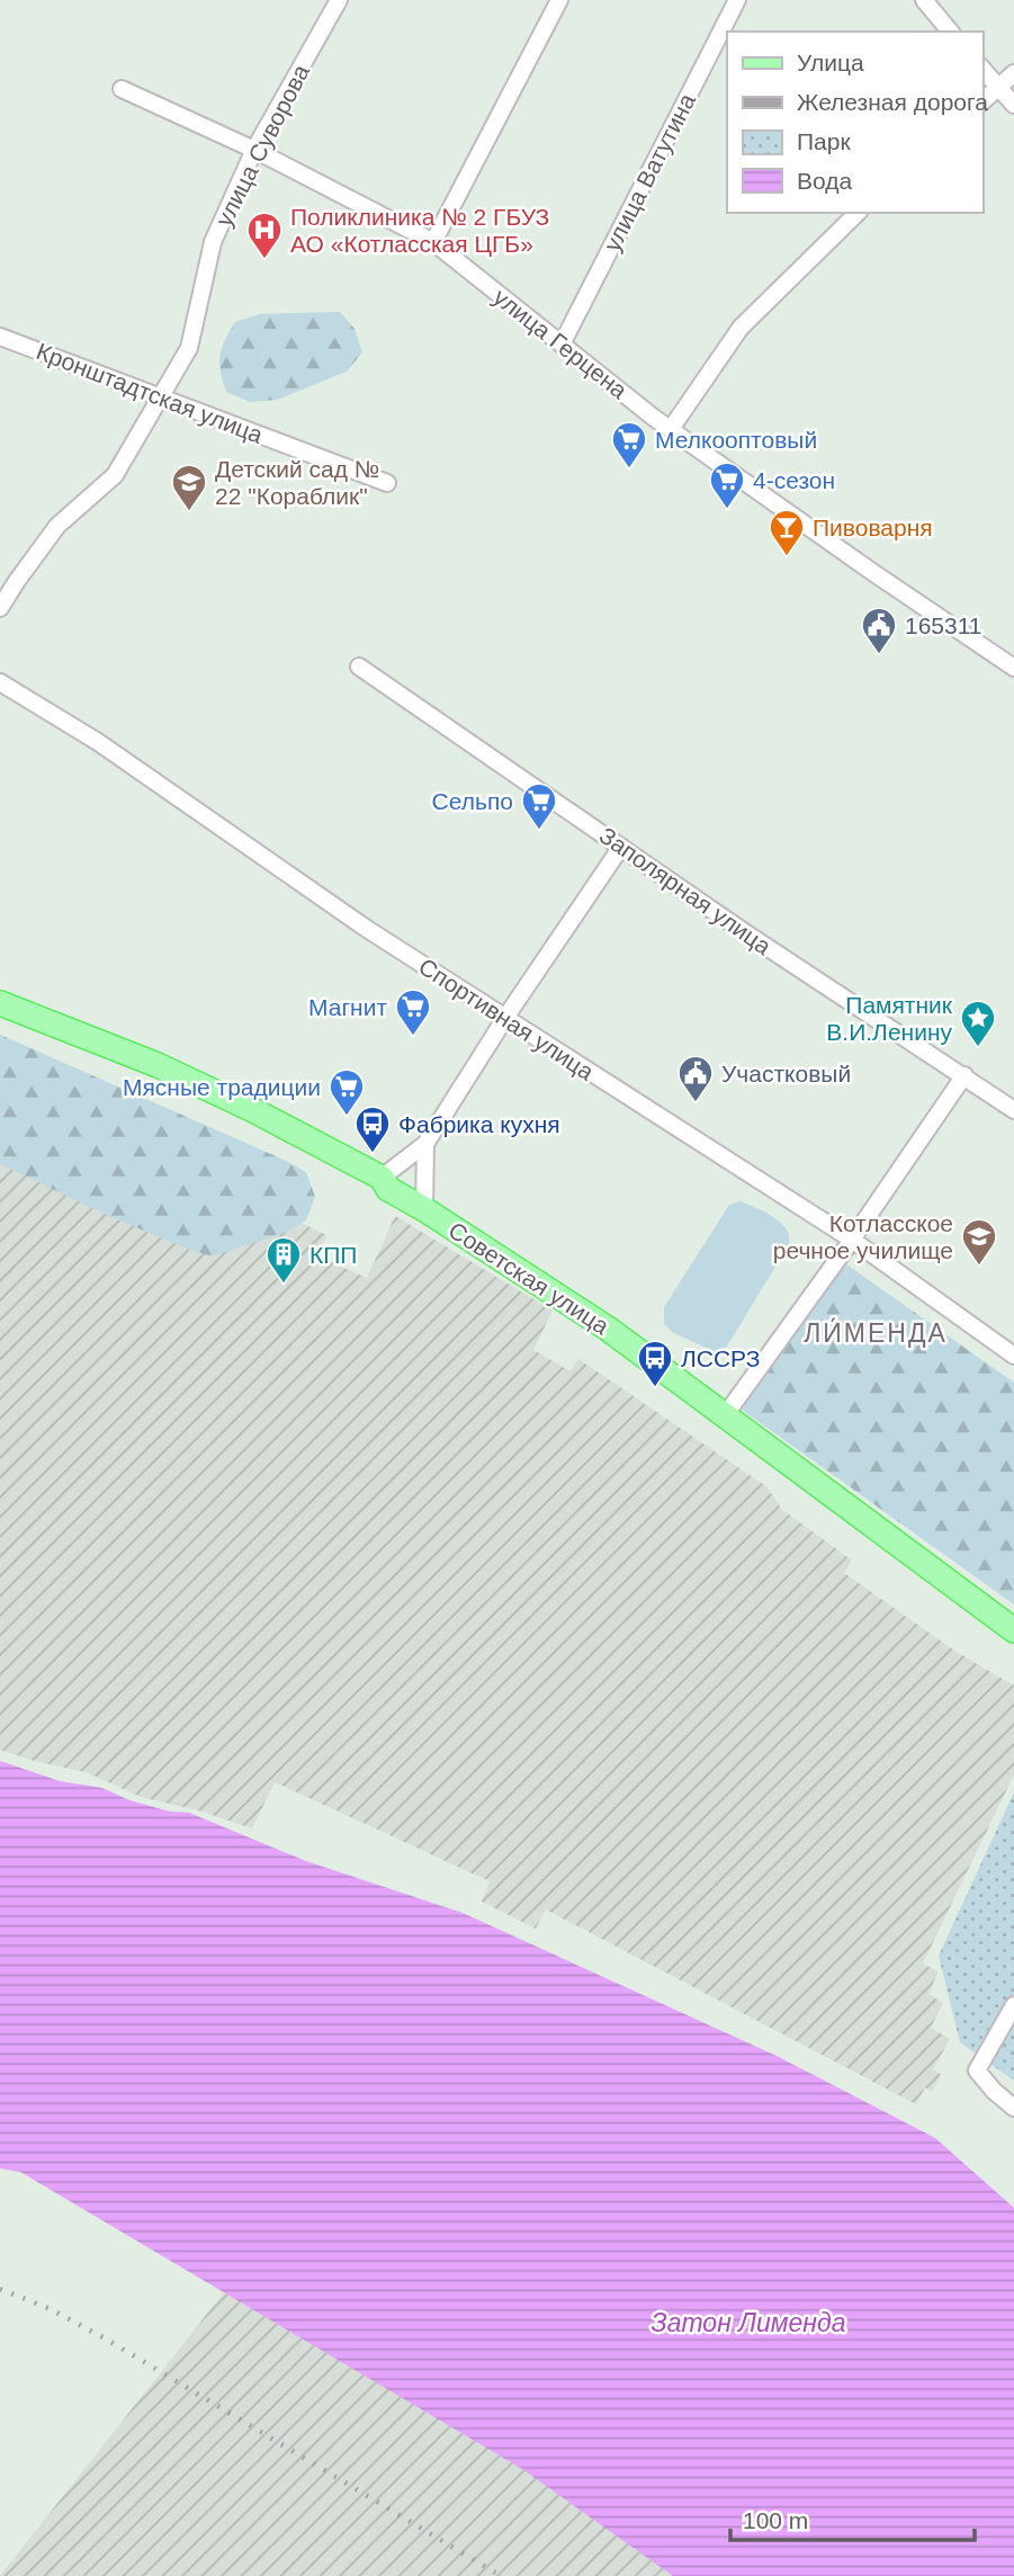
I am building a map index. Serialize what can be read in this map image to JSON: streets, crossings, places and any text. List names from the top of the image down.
{
  "streets": {
    "main road": ["Советская улица"],
    "street": [
      "улица Суворова",
      "улица Ватутина",
      "улица Герцена",
      "Кронштадтская улица",
      "Заполярная улица",
      "Спортивная улица"
    ]
  },
  "crossings": [
    ["улица Суворова", "улица Герцена"],
    ["улица Суворова", "Кронштадтская улица"],
    ["улица Ватутина", "улица Герцена"]
  ],
  "districts": ["ЛИ́МЕНДА"],
  "water": ["Затон Лименда"],
  "places": {
    "hospital": ["Поликлиника № 2 ГБУЗ АО «Котласская ЦГБ»"],
    "supermarket": [
      "Мелкооптовый",
      "4-сезон",
      "Сельпо",
      "Магнит",
      "Мясные традиции"
    ],
    "school or university": ["Детский сад № 22 \"Кораблик\"", "Котласское речное училище"],
    "bar": ["Пивоварня"],
    "public building": ["165311", "Участковый"],
    "place": ["Памятник В.И.Ленину"],
    "bus stop": ["Фабрика кухня", "ЛССРЗ"],
    "building": ["КПП"]
  },
  "legend": [
    "Улица",
    "Железная дорога",
    "Парк",
    "Вода"
  ],
  "scale_bar": "100 m"
}
